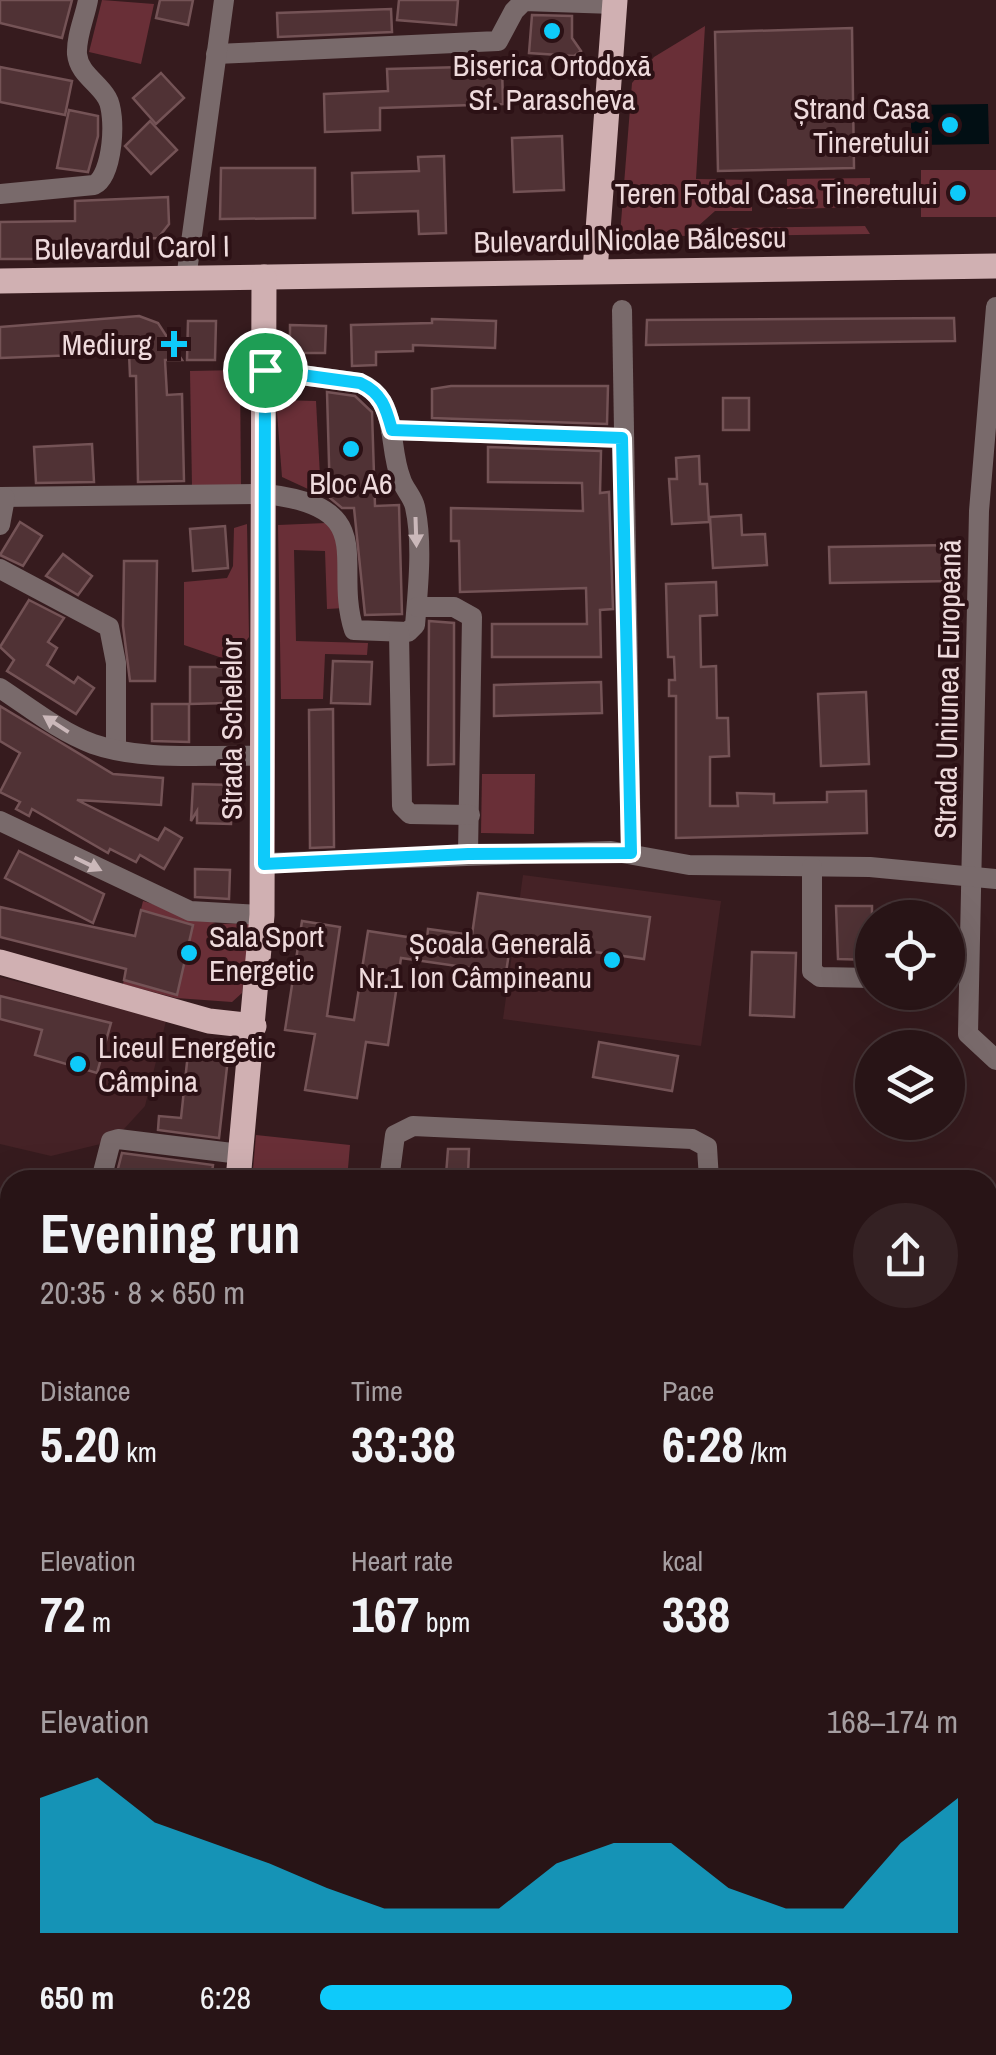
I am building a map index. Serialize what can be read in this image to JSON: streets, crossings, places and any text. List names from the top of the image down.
{
  "streets": {
    "main road": ["Bulevardul Nicolae Bălcescu", "Bulevardul Carol I", "Strada Schelelor"],
    "street": ["Strada Uniunea Europeană"]
  },
  "crossings": [
    ["Bulevardul Nicolae Bălcescu", "Bulevardul Carol I"],
    ["Bulevardul Nicolae Bălcescu", "Strada Schelelor"],
    ["Bulevardul Carol I", "Strada Schelelor"]
  ],
  "places": {
    "other": [
      "Biserica Ortodoxă Sf. Parascheva",
      "Ștrand Casa Tineretului",
      "Teren Fotbal Casa Tineretului",
      "Bloc A6",
      "Sala Sport Energetic",
      "Școala Generală Nr.1 Ion Câmpineanu",
      "Liceul Energetic Câmpina"
    ],
    "health": ["Mediurg"]
  },
  "page": {
    "heading": ["Evening run", "20:35 · 8 × 650 m"],
    "stats": [
      ["Distance", "5.20 km"],
      ["Time", "33:38"],
      ["Pace", "6:28 /km"],
      ["Elevation", "72 m"],
      ["Heart rate", "167 bpm"],
      ["kcal", "338"]
    ],
    "chart": ["Elevation", "168–174 m"],
    "list": [
      {
        "name": "650 m",
        "note": "6:28"
      }
    ]
  }
}
